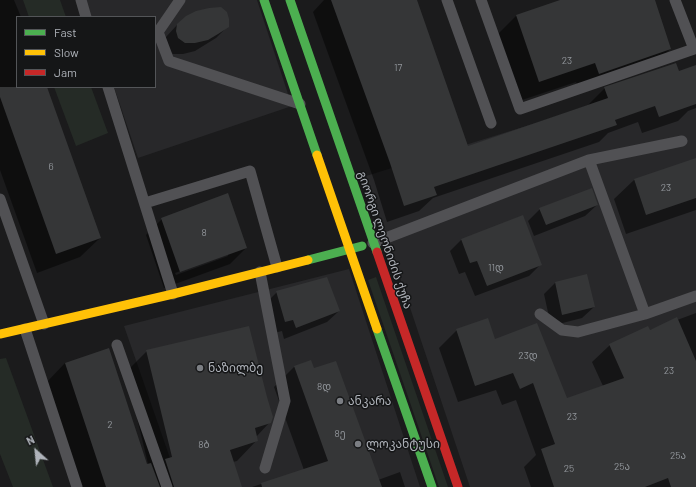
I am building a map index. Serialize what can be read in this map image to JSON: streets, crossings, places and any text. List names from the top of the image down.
{
  "streets": {
    "main road": ["გიორგი ლეონიძის ქუჩა"]
  },
  "places": ["ნაზილბე", "ანკარა", "ლოკანტუსი"],
  "house_numbers": [
    "23",
    "17",
    "6",
    "23",
    "8",
    "11დ",
    "23დ",
    "23",
    "8დ",
    "23",
    "2",
    "8ე",
    "8ბ",
    "25ა",
    "25ა",
    "25"
  ],
  "legend": ["Fast", "Slow", "Jam"],
  "north": "top left"
}
